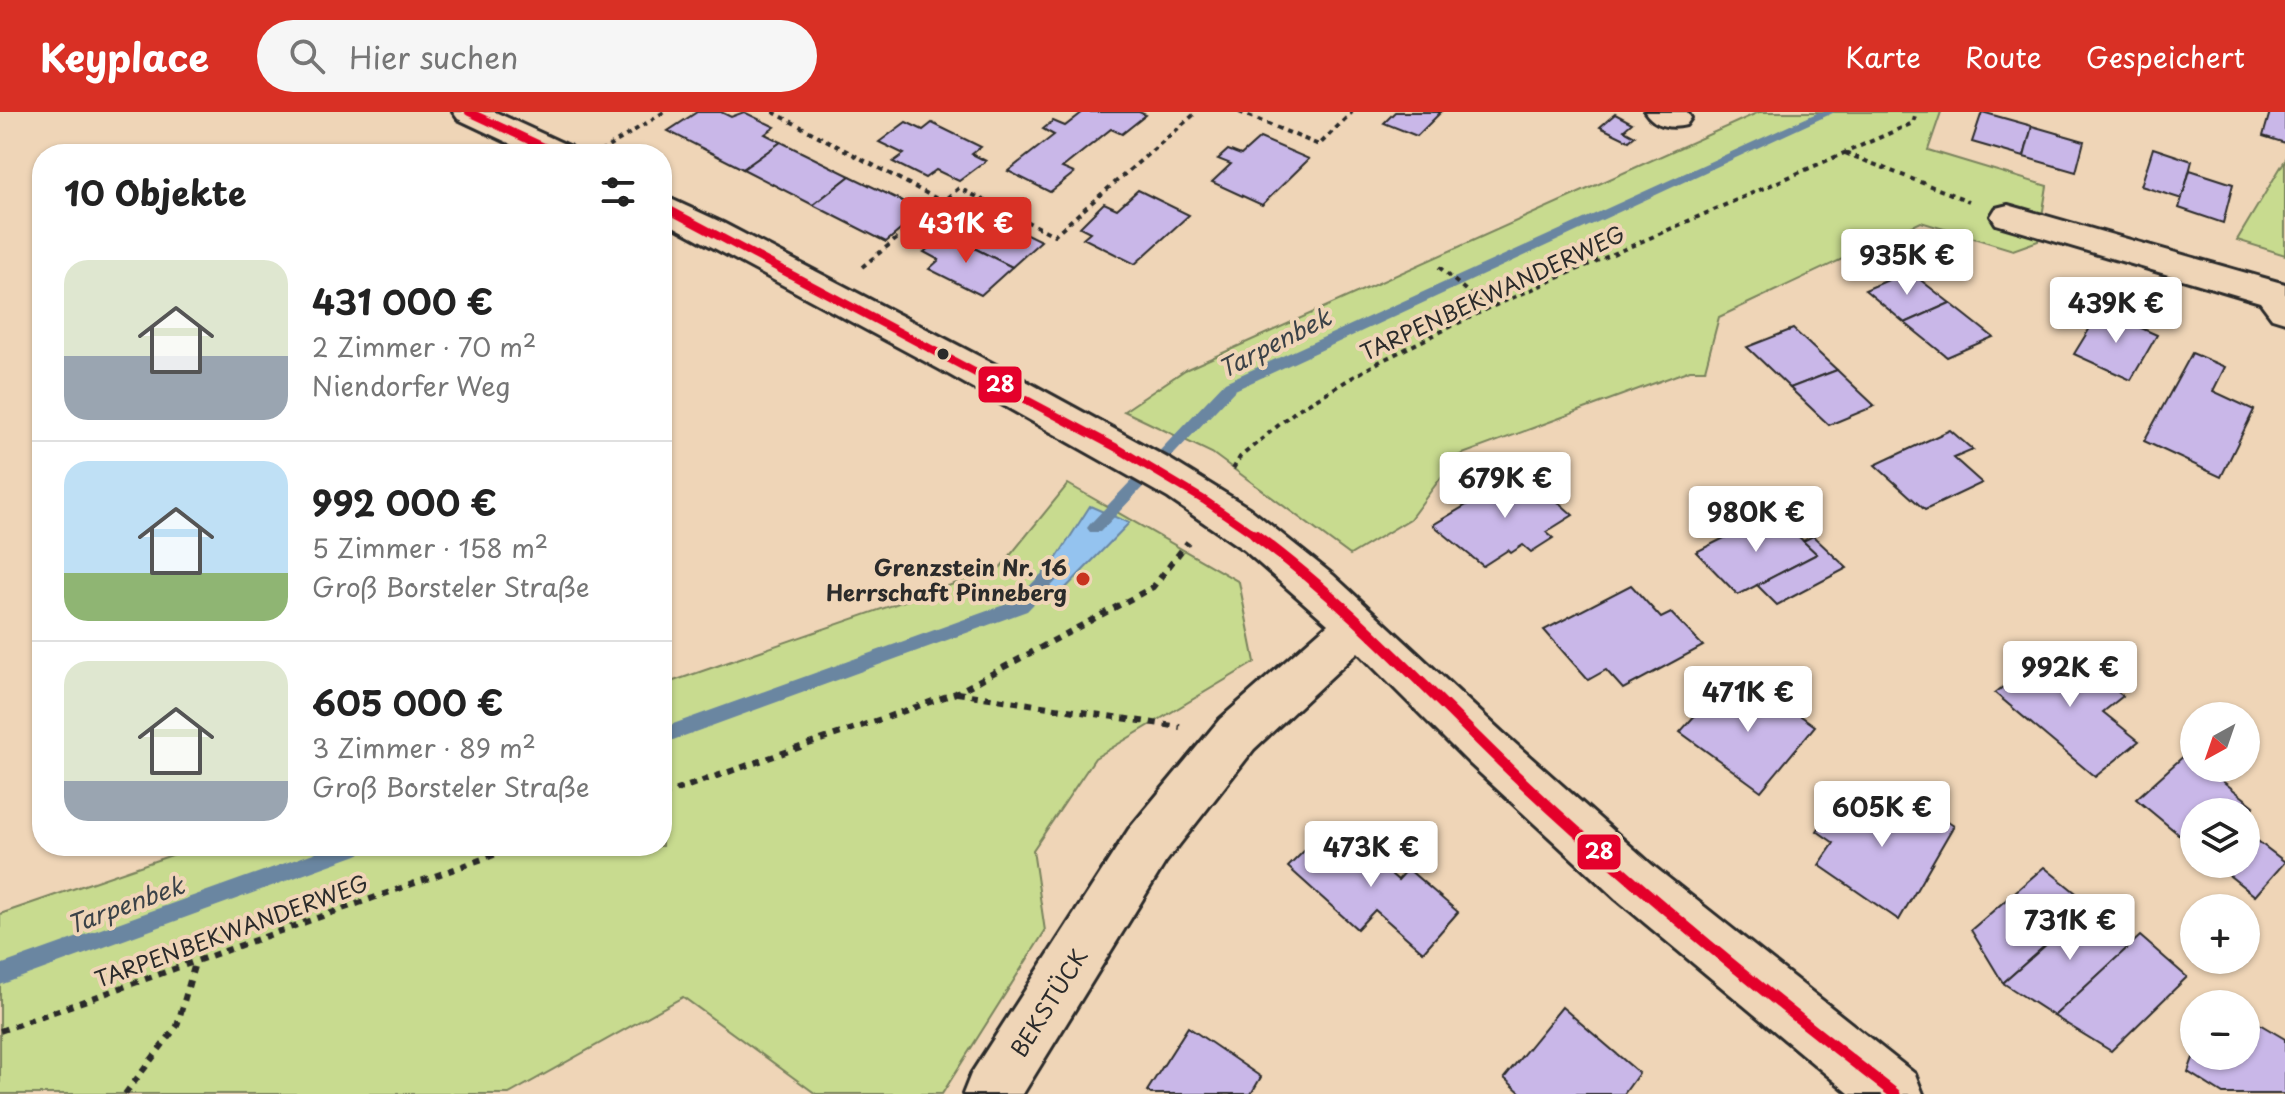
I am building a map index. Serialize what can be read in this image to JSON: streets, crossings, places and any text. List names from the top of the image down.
{
  "streets": {
    "street": ["BEKSTÜCK"],
    "path": ["TARPENBEKWANDERWEG"]
  },
  "water": ["Tarpenbek"],
  "places": ["Grenzstein Nr. 16 Herrschaft Pinneberg"],
  "lines": ["transit line 28"],
  "north": "bottom left",
  "page": {
    "header": "Keyplace",
    "search": "Hier suchen",
    "nav": ["Karte", "Route", "Gespeichert"],
    "heading": "10 Objekte",
    "price": [
      "431K €",
      "935K €",
      "439K €",
      "679K €",
      "980K €",
      "992K €",
      "471K €",
      "605K €",
      "473K €",
      "731K €"
    ],
    "list": [
      {
        "name": "431 000 €",
        "note": "2 Zimmer · 70 m² · Niendorfer Weg"
      },
      {
        "name": "992 000 €",
        "note": "5 Zimmer · 158 m² · Groß Borsteler Straße"
      },
      {
        "name": "605 000 €",
        "note": "3 Zimmer · 89 m² · Groß Borsteler Straße"
      }
    ],
    "map_buttons": ["+", "−"]
  }
}
